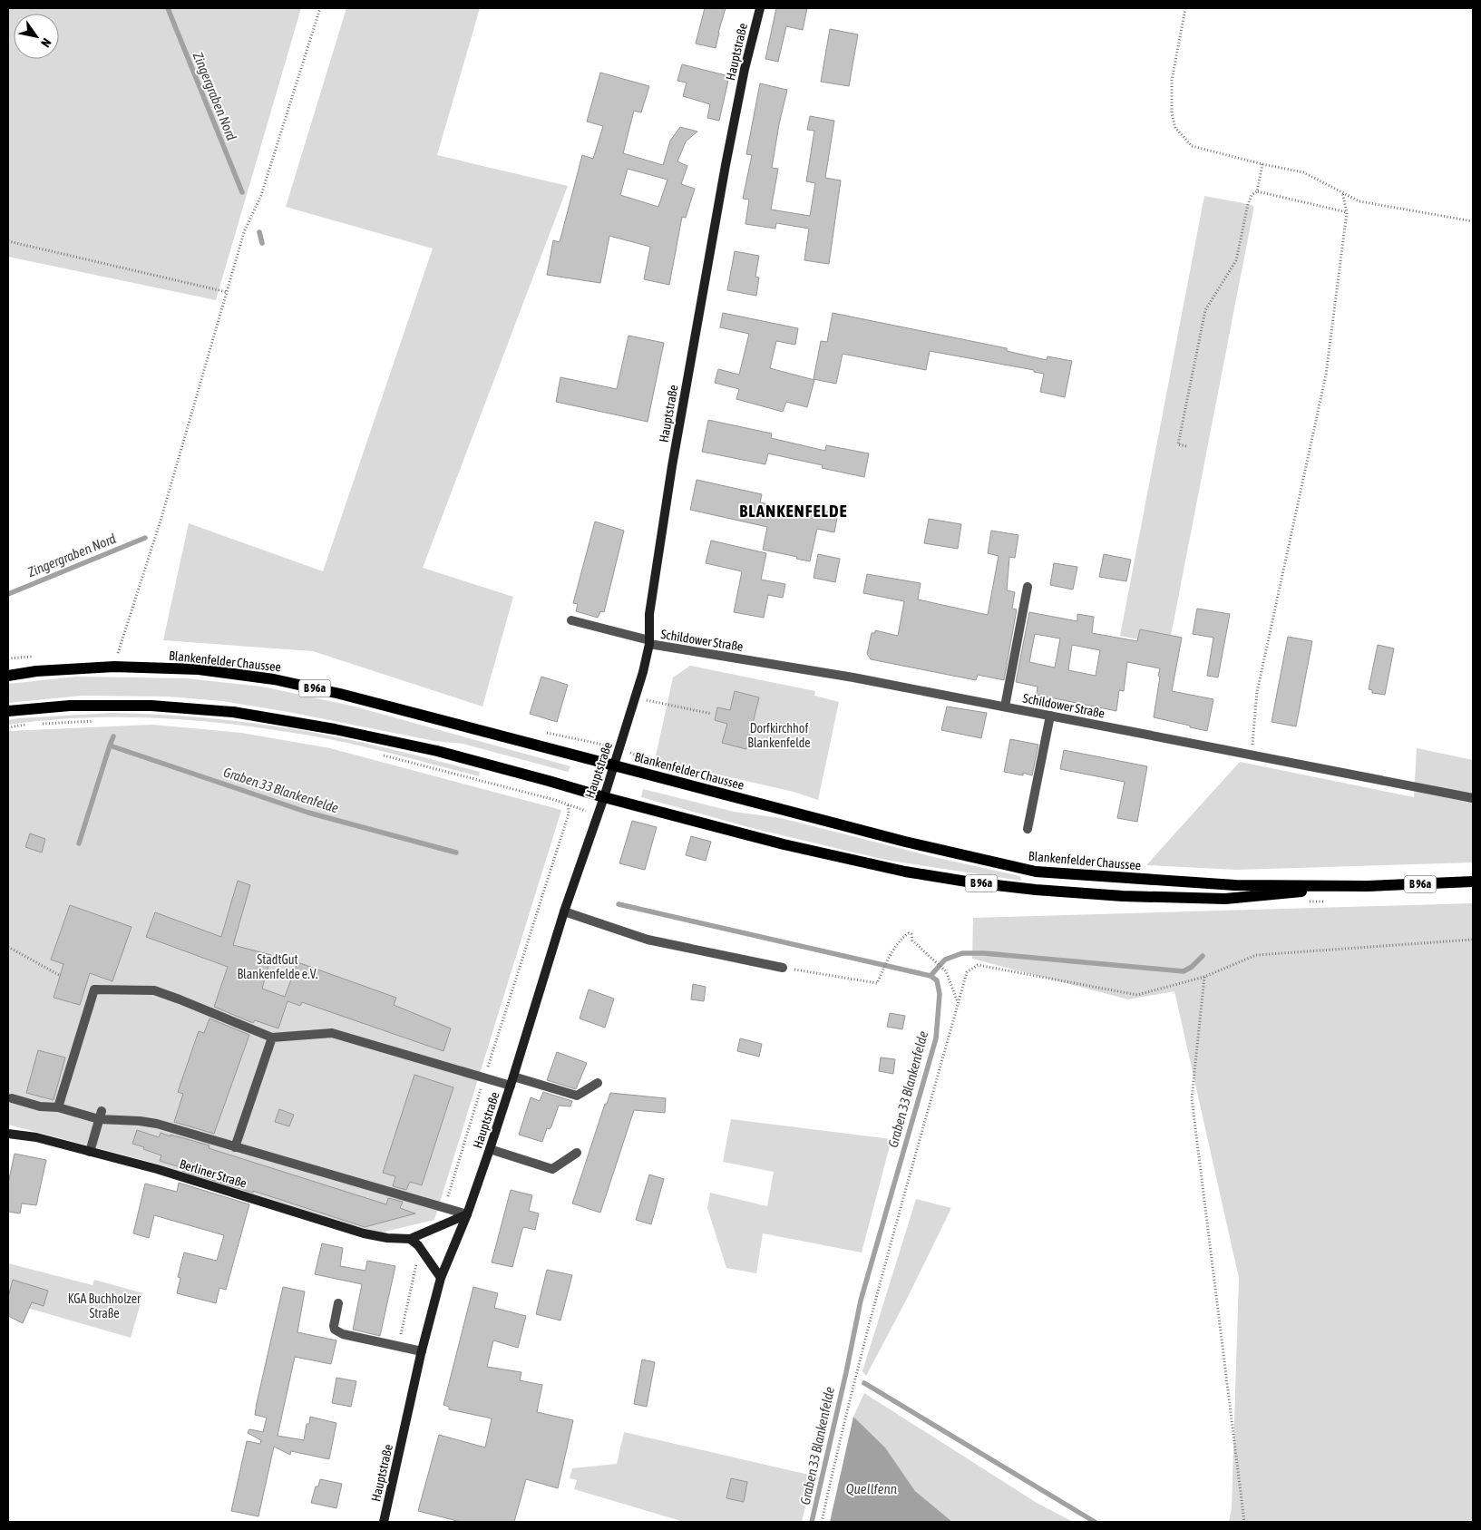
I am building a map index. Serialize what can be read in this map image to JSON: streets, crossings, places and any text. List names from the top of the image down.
{
  "streets": {
    "main road": ["Blankenfelder Chaussee", "B 96a"],
    "street": ["Hauptstraße", "Schildower Straße", "Berliner Straße"]
  },
  "crossings": [
    ["Hauptstraße", "Schildower Straße"],
    ["Hauptstraße", "Blankenfelder Chaussee"],
    ["Hauptstraße", "Berliner Straße"]
  ],
  "districts": ["BLANKENFELDE"],
  "water": ["Zingergraben Nord", "Graben 33 Blankenfelde", "Quellfenn"],
  "parks": ["Dorfkirchhof Blankenfelde", "StadtGut Blankenfelde e.V.", "KGA Buchholzer Straße"],
  "north": "bottom right"
}
